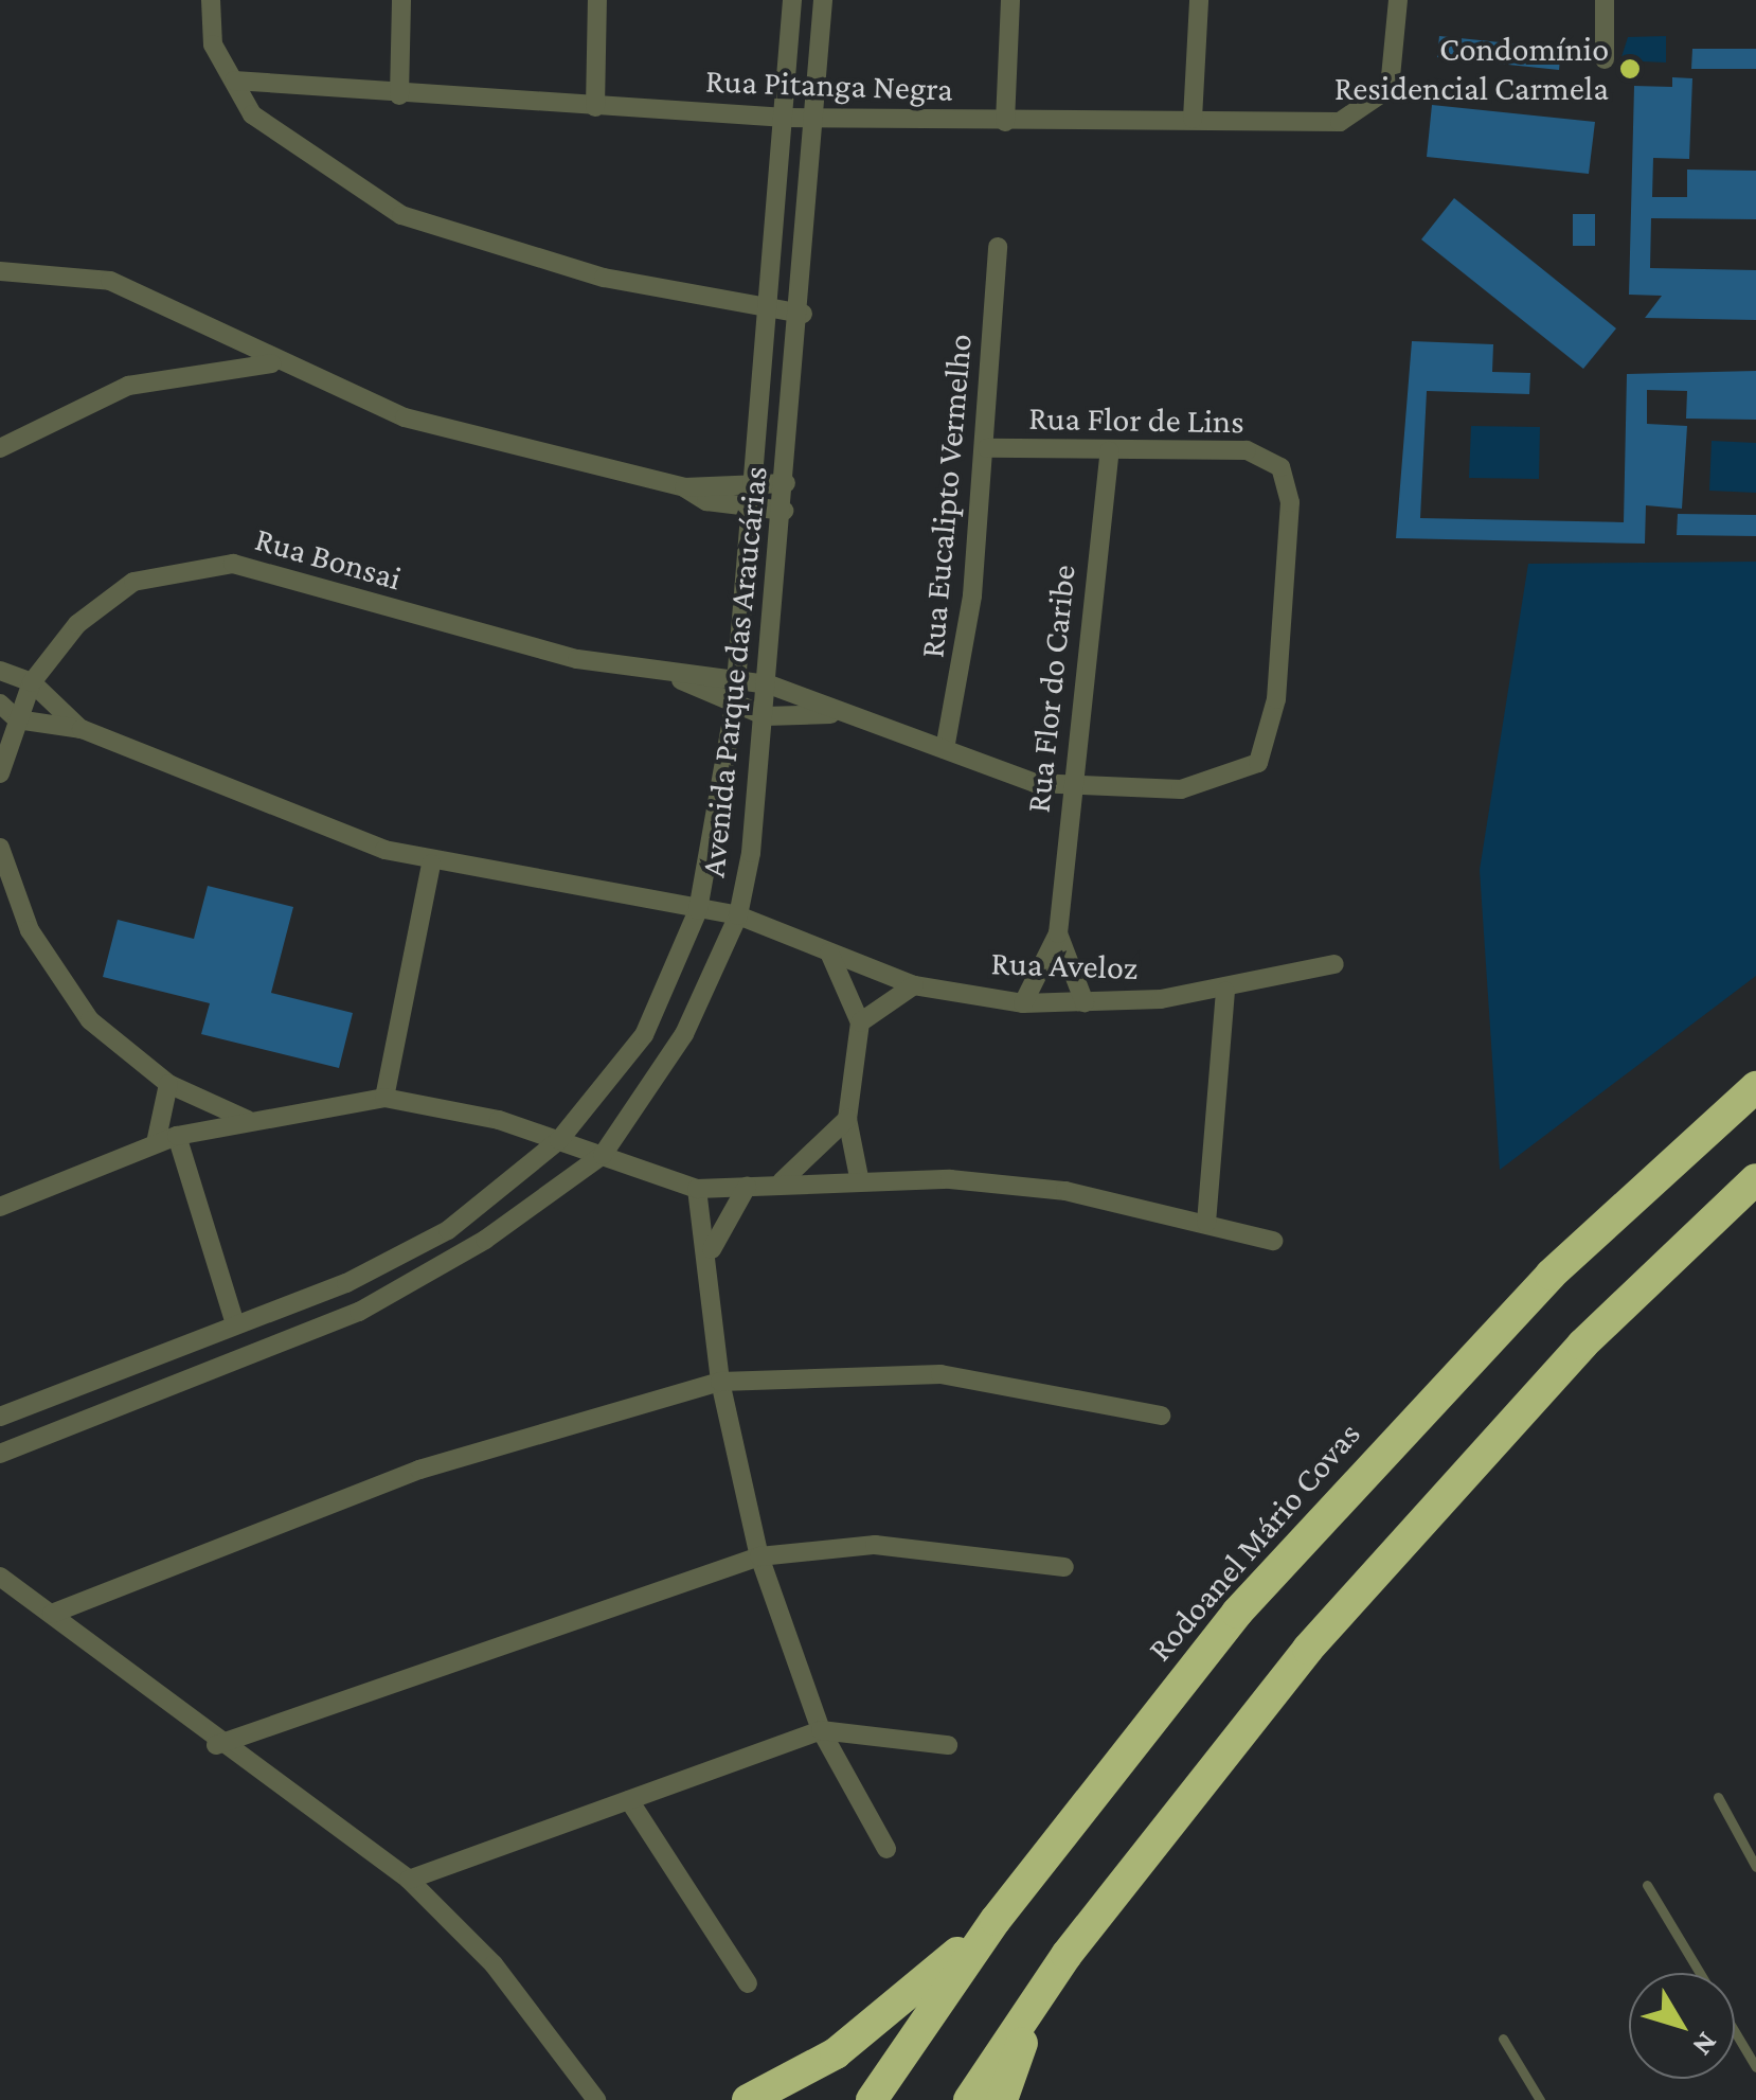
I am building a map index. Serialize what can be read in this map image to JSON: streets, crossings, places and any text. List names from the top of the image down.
{
  "streets": {
    "highway": ["Rodoanel Mário Covas"],
    "street": [
      "Rua Pitanga Negra",
      "Rua Flor de Lins",
      "Rua Eucalipto Vermelho",
      "Rua Bonsai",
      "Avenida Parque das Araucárias",
      "Rua Flor do Caribe",
      "Rua Aveloz"
    ]
  },
  "crossings": [
    ["Rua Pitanga Negra", "Avenida Parque das Araucárias"],
    ["Rua Flor de Lins", "Rua Eucalipto Vermelho"],
    ["Rua Flor de Lins", "Rua Flor do Caribe"],
    ["Avenida Parque das Araucárias", "Rua Aveloz"]
  ],
  "places": ["Condomínio Residencial Carmela"],
  "north": "bottom right"
}
